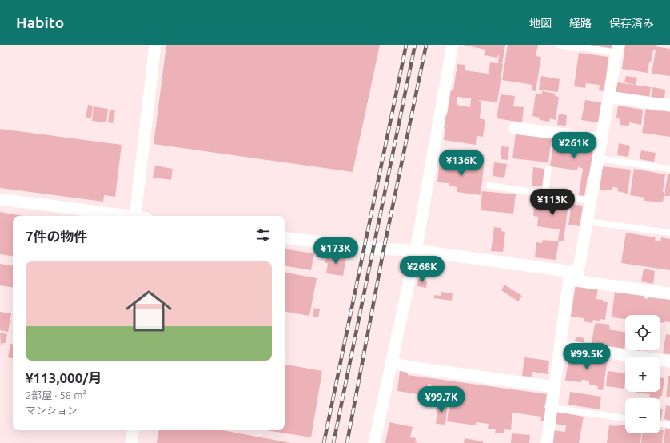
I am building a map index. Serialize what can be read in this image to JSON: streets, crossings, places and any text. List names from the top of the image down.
{
  "page": {
    "header": "Habito",
    "nav": ["地図", "経路", "保存済み"],
    "price": [
      "¥261K",
      "¥136K",
      "¥113K",
      "¥173K",
      "¥268K",
      "¥99.5K",
      "¥99.7K"
    ],
    "heading": "7件の物件",
    "list": [
      {
        "name": "¥113,000/月",
        "note": "2部屋 · 58 m² · マンション"
      }
    ],
    "map_buttons": ["+", "−"]
  }
}
